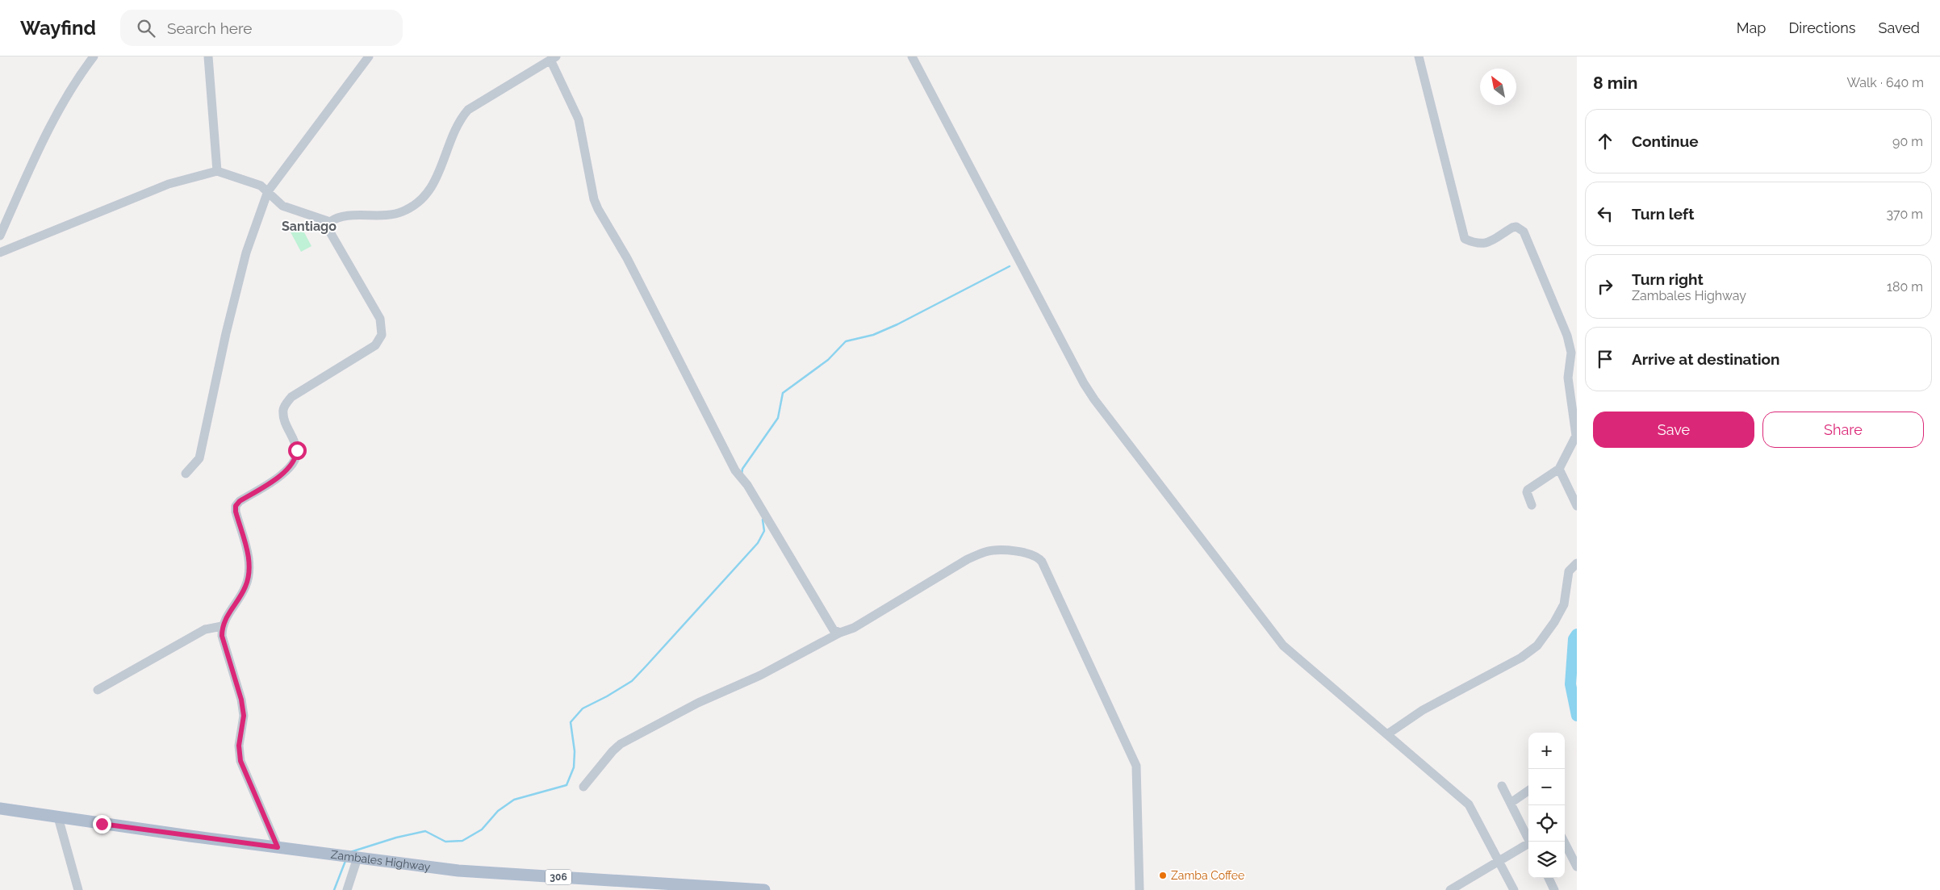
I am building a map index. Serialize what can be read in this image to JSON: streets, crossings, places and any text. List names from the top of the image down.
{
  "streets": {
    "main road": ["Zambales Highway", "306"]
  },
  "districts": ["Santiago"],
  "places": ["Zamba Coffee"],
  "north": "top left",
  "page": {
    "header": "Wayfind",
    "search": "Search here",
    "nav": ["Map", "Directions", "Saved"],
    "heading": ["8 min", "Walk · 640 m"],
    "list": [
      ["Continue", "90 m"],
      ["Turn left", "370 m"],
      ["Turn right", "Zambales Highway", "180 m"],
      "Arrive at destination"
    ],
    "buttons": ["Save", "Share"],
    "map_buttons": ["+", "−"]
  }
}
